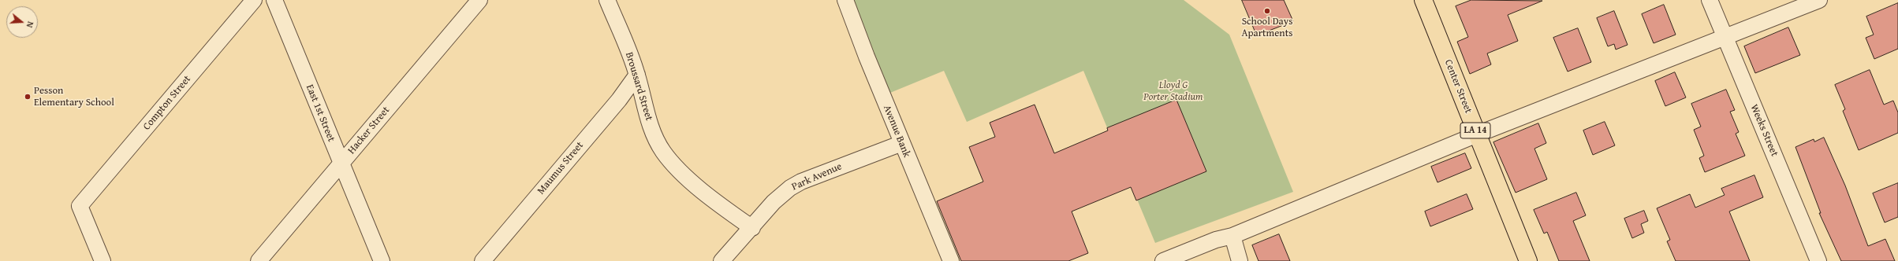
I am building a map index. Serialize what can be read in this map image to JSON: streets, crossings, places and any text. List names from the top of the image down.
{
  "streets": {
    "main road": ["Center Street", "LA 14"],
    "street": [
      "Broussard Street",
      "Compton Street",
      "East 1st Street",
      "Hacker Street",
      "Weeks Street",
      "Avenue Bank",
      "Maumus Street",
      "Park Avenue"
    ]
  },
  "crossings": [
    ["Broussard Street", "Maumus Street"],
    ["Broussard Street", "Park Avenue"],
    ["East 1st Street", "Hacker Street"],
    ["Avenue Bank", "Park Avenue"]
  ],
  "parks": ["Lloyd G Porter Stadium"],
  "places": ["School Days Apartments", "Pesson Elementary School"],
  "north": "right"
}
